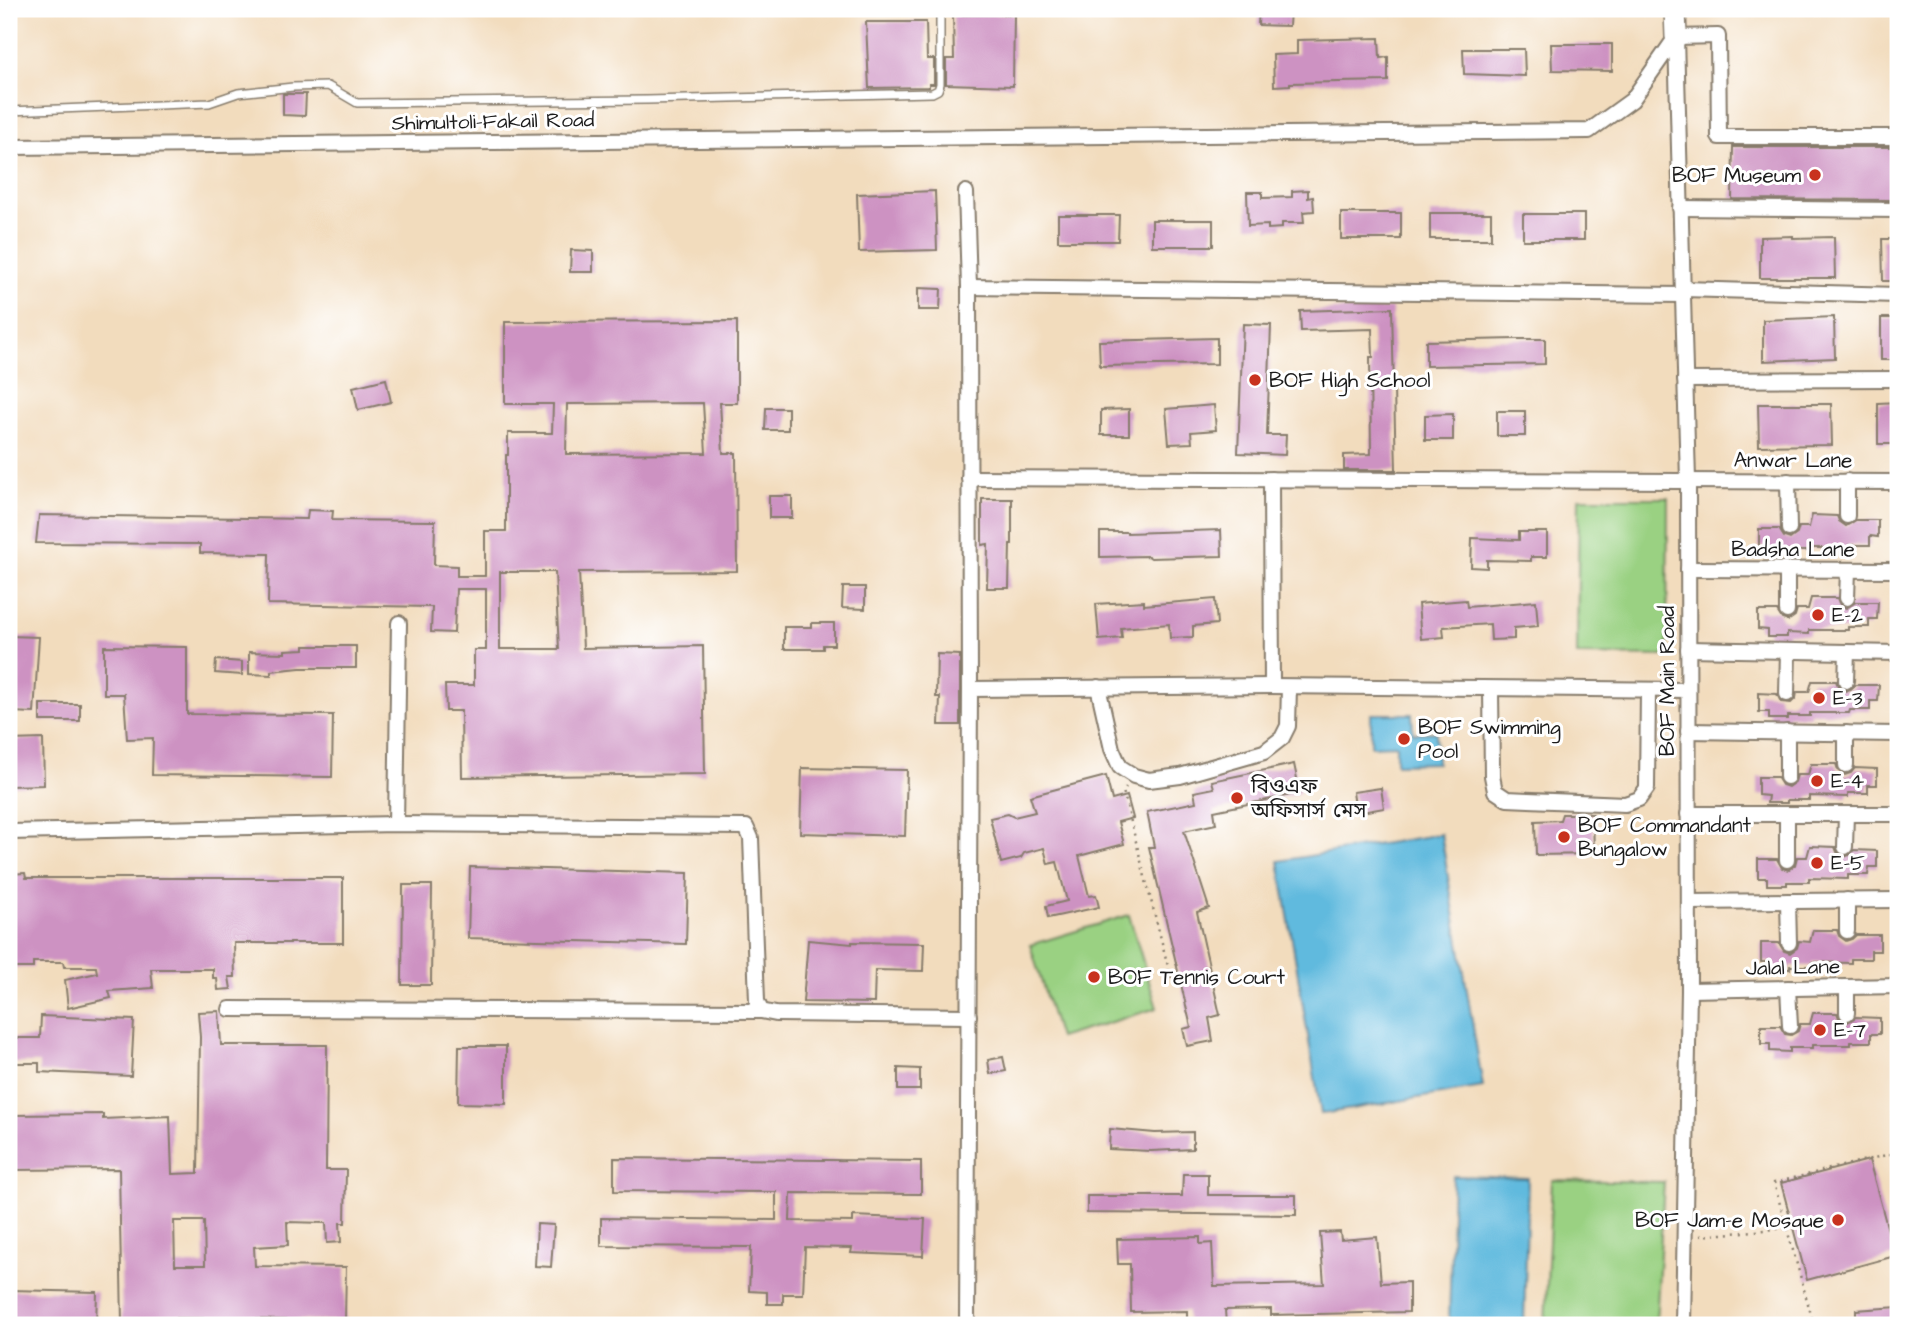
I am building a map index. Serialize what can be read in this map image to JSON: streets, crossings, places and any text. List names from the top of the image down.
{
  "streets": {
    "street": [
      "Shimultoli-Fakail Road",
      "Anwar Lane",
      "Badsha Lane",
      "BOF Main Road",
      "Jalal Lane"
    ]
  },
  "crossings": [
    ["Shimultoli-Fakail Road", "BOF Main Road"],
    ["Anwar Lane", "BOF Main Road"],
    ["Badsha Lane", "BOF Main Road"],
    ["BOF Main Road", "Jalal Lane"]
  ],
  "places": [
    "BOF Museum",
    "BOF High School",
    "E-2",
    "E-3",
    "BOF Swimming Pool",
    "E-4",
    "বিওএফ অফিসার্স মেস",
    "BOF Commandant Bungalow",
    "E-5",
    "BOF Tennis Court",
    "E-7",
    "BOF Jam-e Mosque"
  ]
}
